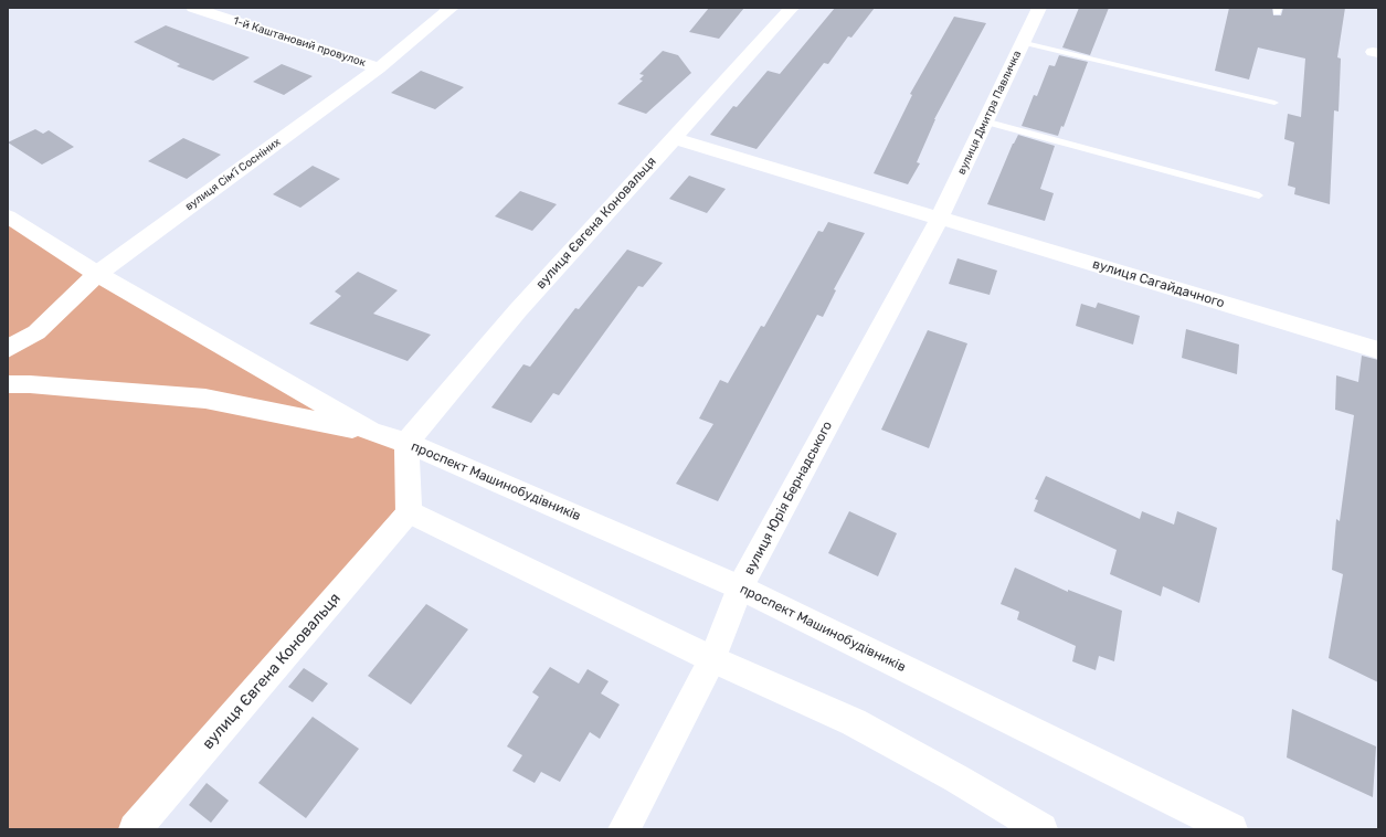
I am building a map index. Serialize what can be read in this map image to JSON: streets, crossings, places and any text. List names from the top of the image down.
{
  "streets": {
    "street": [
      "1-й Каштановий провулок",
      "вулиця Дмитра Павличка",
      "вулиця Сім’ї Сосніних",
      "вулиця Євгена Коновальця",
      "вулиця Сагайдачного",
      "проспект Машинобудівників",
      "вулиця Юрія Бернадського"
    ]
  },
  "crossings": [
    ["1-й Каштановий провулок", "вулиця Сім’ї Сосніних"],
    ["вулиця Дмитра Павличка", "вулиця Сагайдачного"],
    ["вулиця Дмитра Павличка", "вулиця Юрія Бернадського"],
    ["вулиця Сім’ї Сосніних", "проспект Машинобудівників"],
    ["вулиця Євгена Коновальця", "вулиця Сагайдачного"],
    ["вулиця Євгена Коновальця", "проспект Машинобудівників"],
    ["вулиця Сагайдачного", "вулиця Юрія Бернадського"],
    ["проспект Машинобудівників", "вулиця Юрія Бернадського"]
  ]
}
